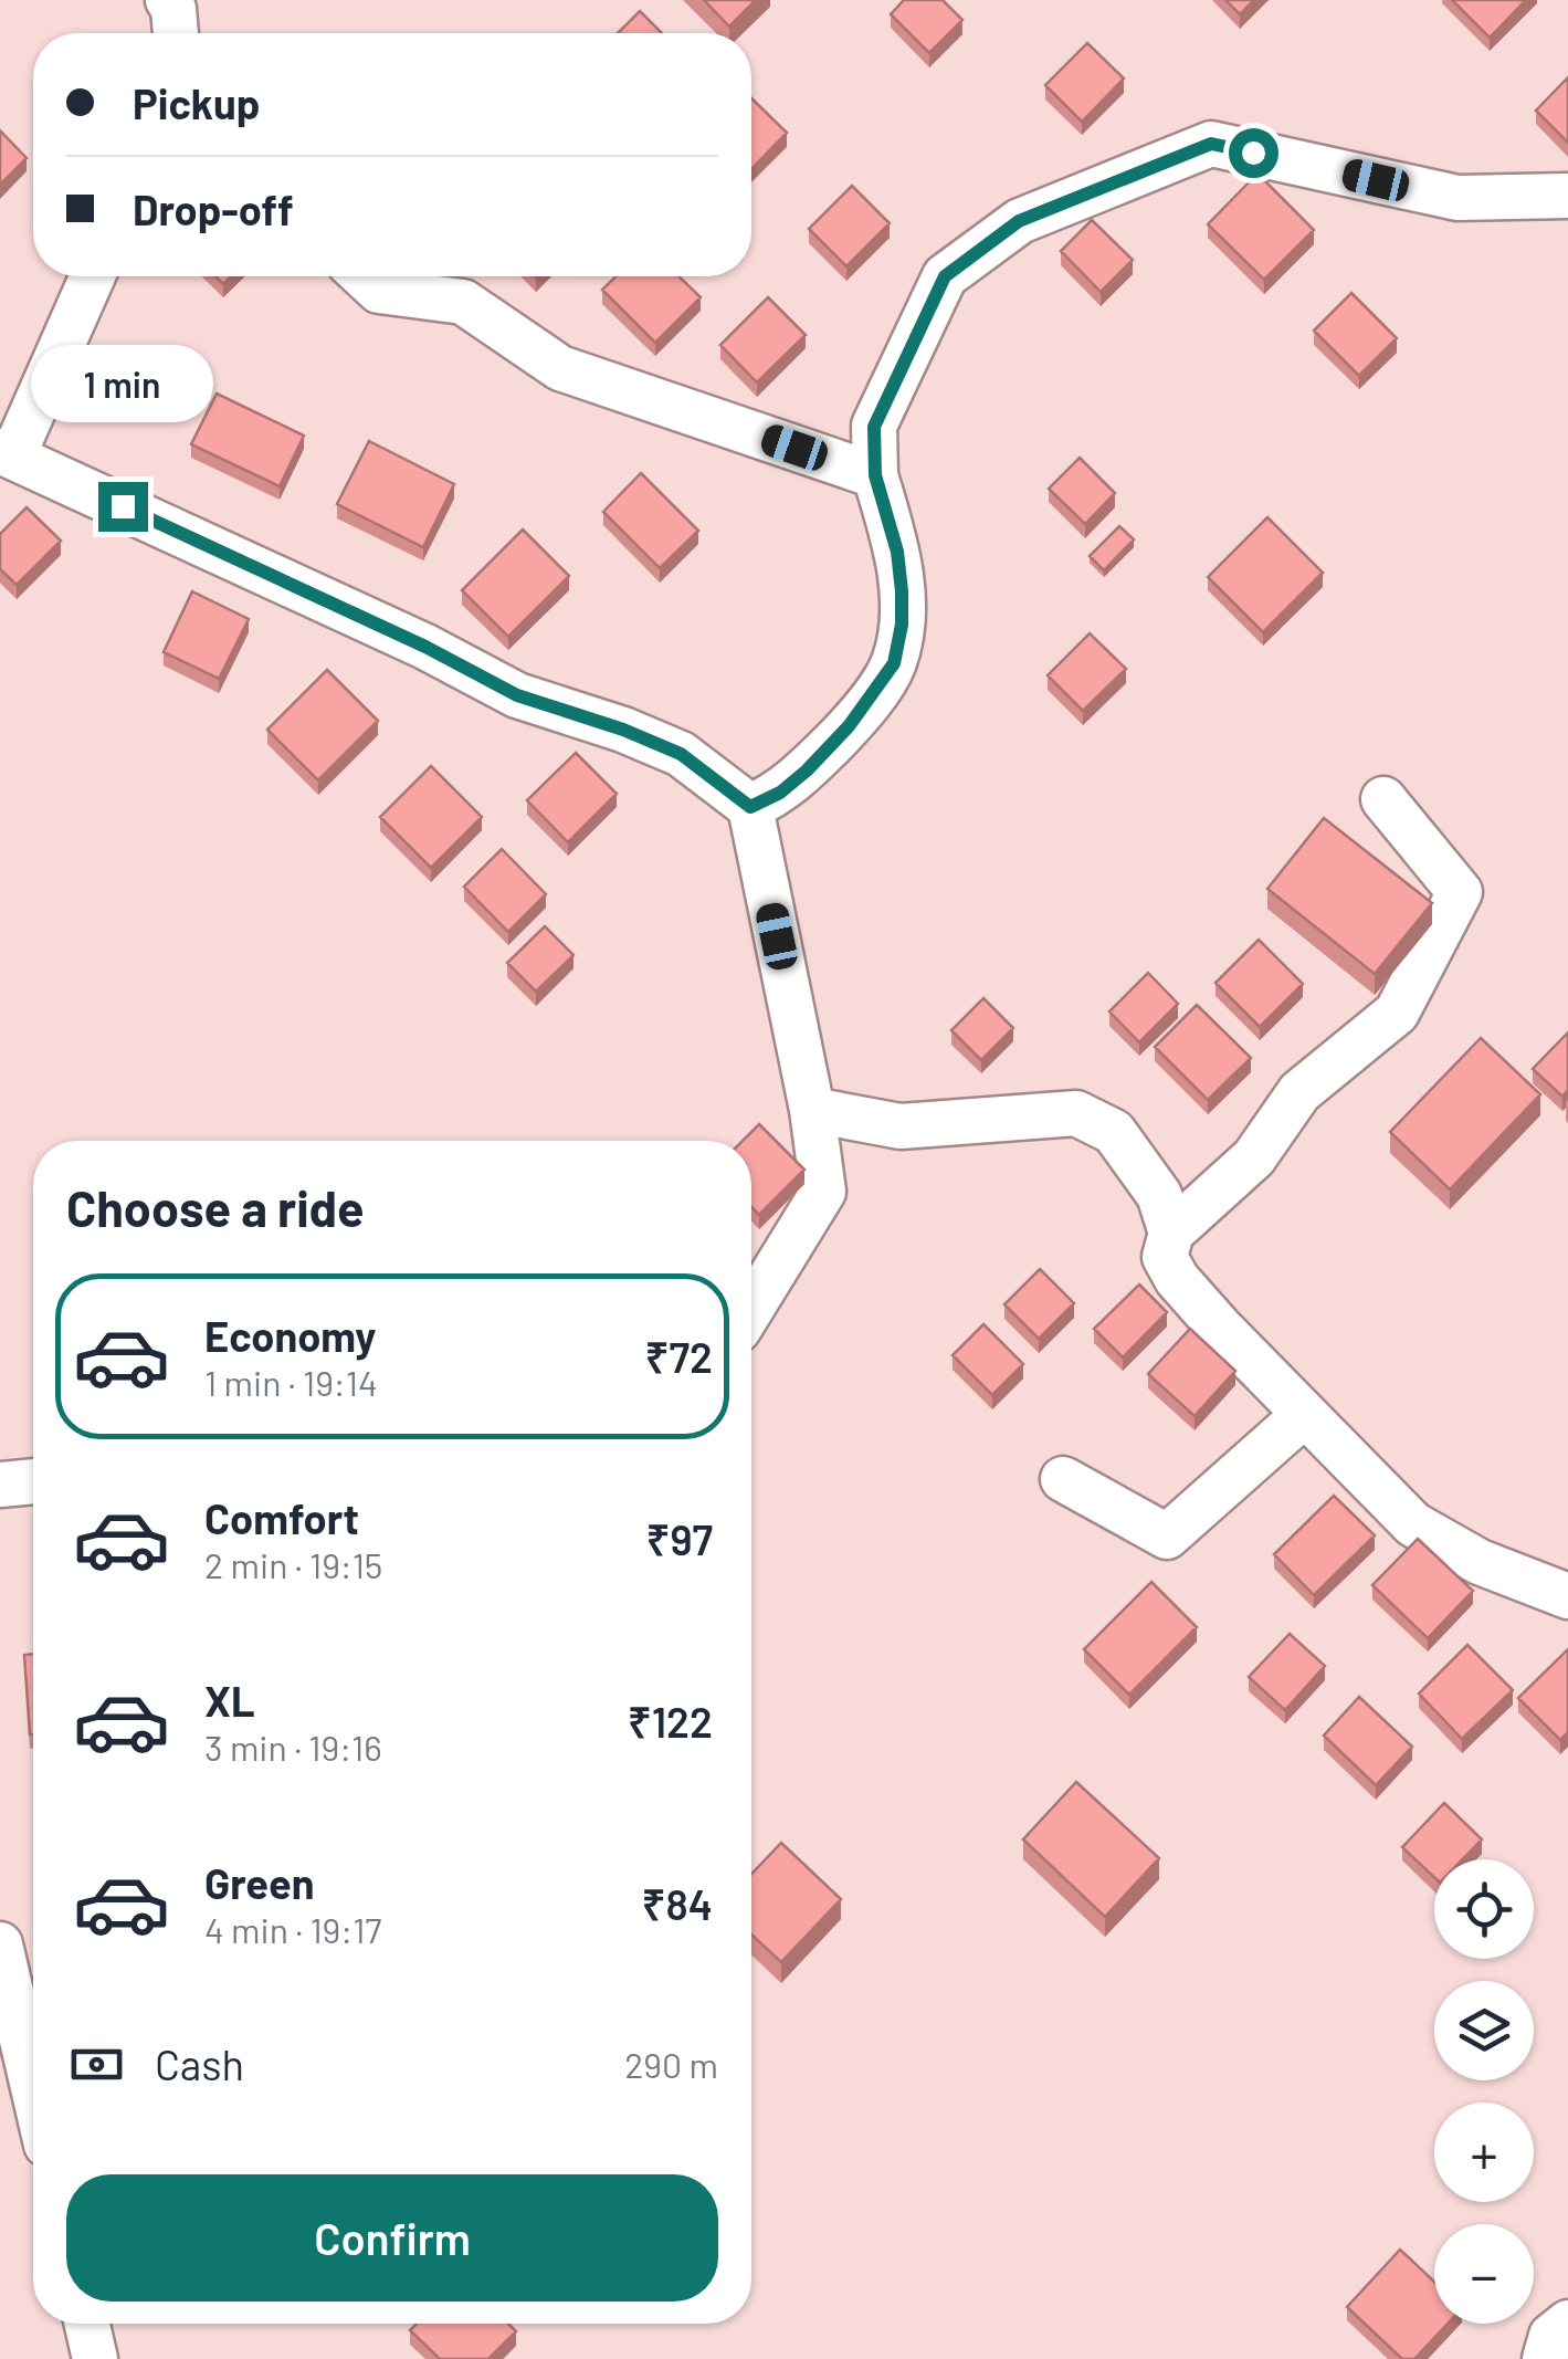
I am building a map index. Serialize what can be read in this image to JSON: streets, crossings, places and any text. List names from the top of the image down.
{
  "page": {
    "banner": ["Pickup", "Drop-off"],
    "bubble": "1 min",
    "heading": "Choose a ride",
    "list": [
      {
        "name": "Economy",
        "note": "1 min · 19:14",
        "value": "₹72"
      },
      {
        "name": "Comfort",
        "note": "2 min · 19:15",
        "value": "₹97"
      },
      {
        "name": "XL",
        "note": "3 min · 19:16",
        "value": "₹122"
      },
      {
        "name": "Green",
        "note": "4 min · 19:17",
        "value": "₹84"
      }
    ],
    "map_buttons": ["+", "−"],
    "pay": ["Cash", "290 m"],
    "buttons": "Confirm"
  }
}
